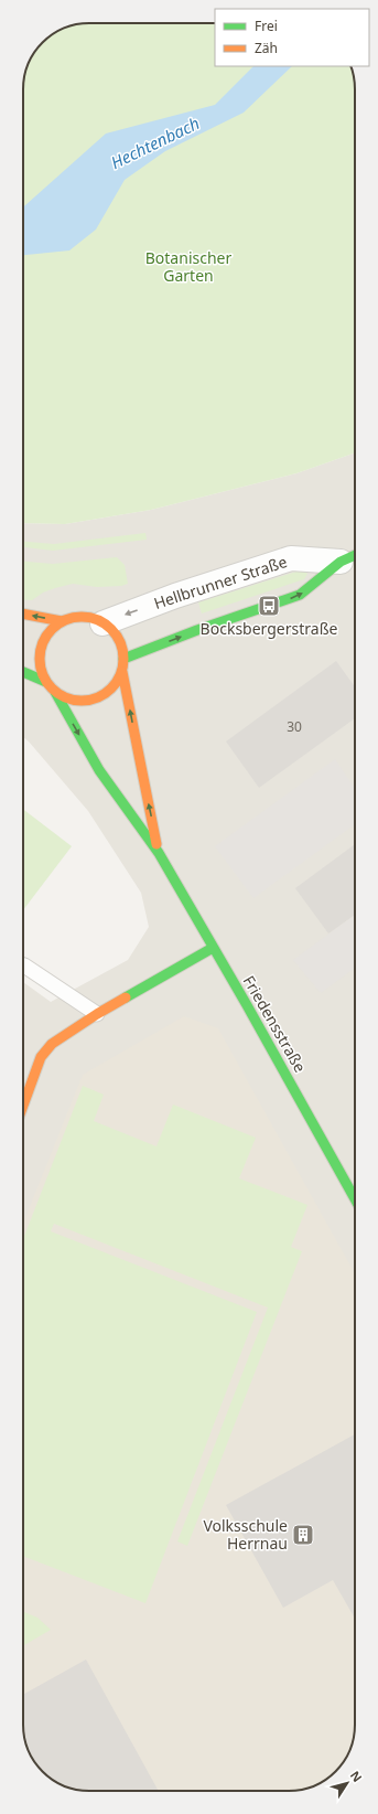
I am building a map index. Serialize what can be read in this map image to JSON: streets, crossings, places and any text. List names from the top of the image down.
{
  "streets": {
    "street": ["Hellbrunner Straße", "Friedensstraße"]
  },
  "crossings": [
    ["Hellbrunner Straße", "Friedensstraße"]
  ],
  "water": ["Hechtenbach"],
  "parks": ["Botanischer Garten"],
  "places": {
    "bus stop": ["Bocksbergerstraße"],
    "building": ["Volksschule Herrnau"]
  },
  "house_numbers": ["30"],
  "legend": ["Frei", "Zäh"],
  "north": "top right"
}
